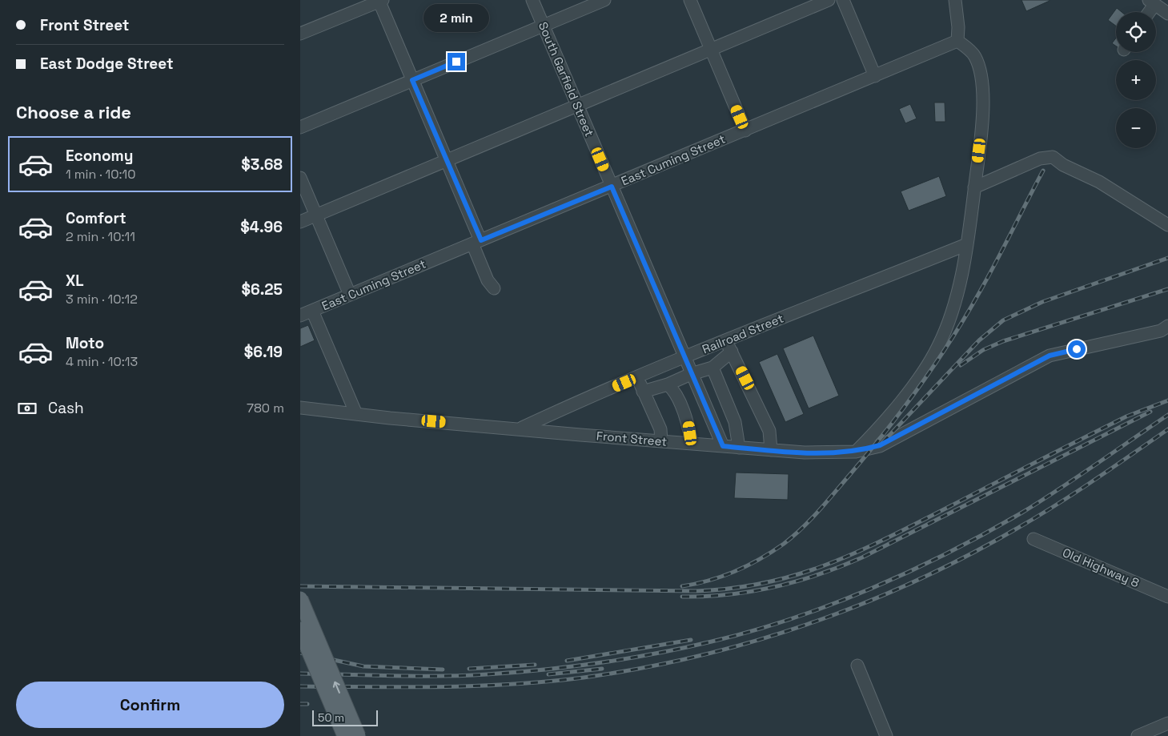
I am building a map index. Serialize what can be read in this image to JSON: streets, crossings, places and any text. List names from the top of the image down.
{
  "streets": {
    "street": [
      "South Garfield Street",
      "East Cuming Street",
      "Railroad Street",
      "Front Street",
      "Old Highway 8"
    ]
  },
  "crossings": [
    ["South Garfield Street", "East Cuming Street"],
    ["South Garfield Street", "Railroad Street"],
    ["South Garfield Street", "Front Street"],
    ["Railroad Street", "Front Street"]
  ],
  "scale_bar": "50 m",
  "page": {
    "banner": ["Front Street", "East Dodge Street"],
    "bubble": "2 min",
    "map_buttons": ["+", "−"],
    "heading": "Choose a ride",
    "list": [
      {
        "name": "Economy",
        "note": "1 min · 10:10",
        "value": "$3.68"
      },
      {
        "name": "Comfort",
        "note": "2 min · 10:11",
        "value": "$4.96"
      },
      {
        "name": "XL",
        "note": "3 min · 10:12",
        "value": "$6.25"
      },
      {
        "name": "Moto",
        "note": "4 min · 10:13",
        "value": "$6.19"
      }
    ],
    "pay": ["Cash", "780 m"],
    "buttons": "Confirm",
    "scale": "50 m"
  }
}
